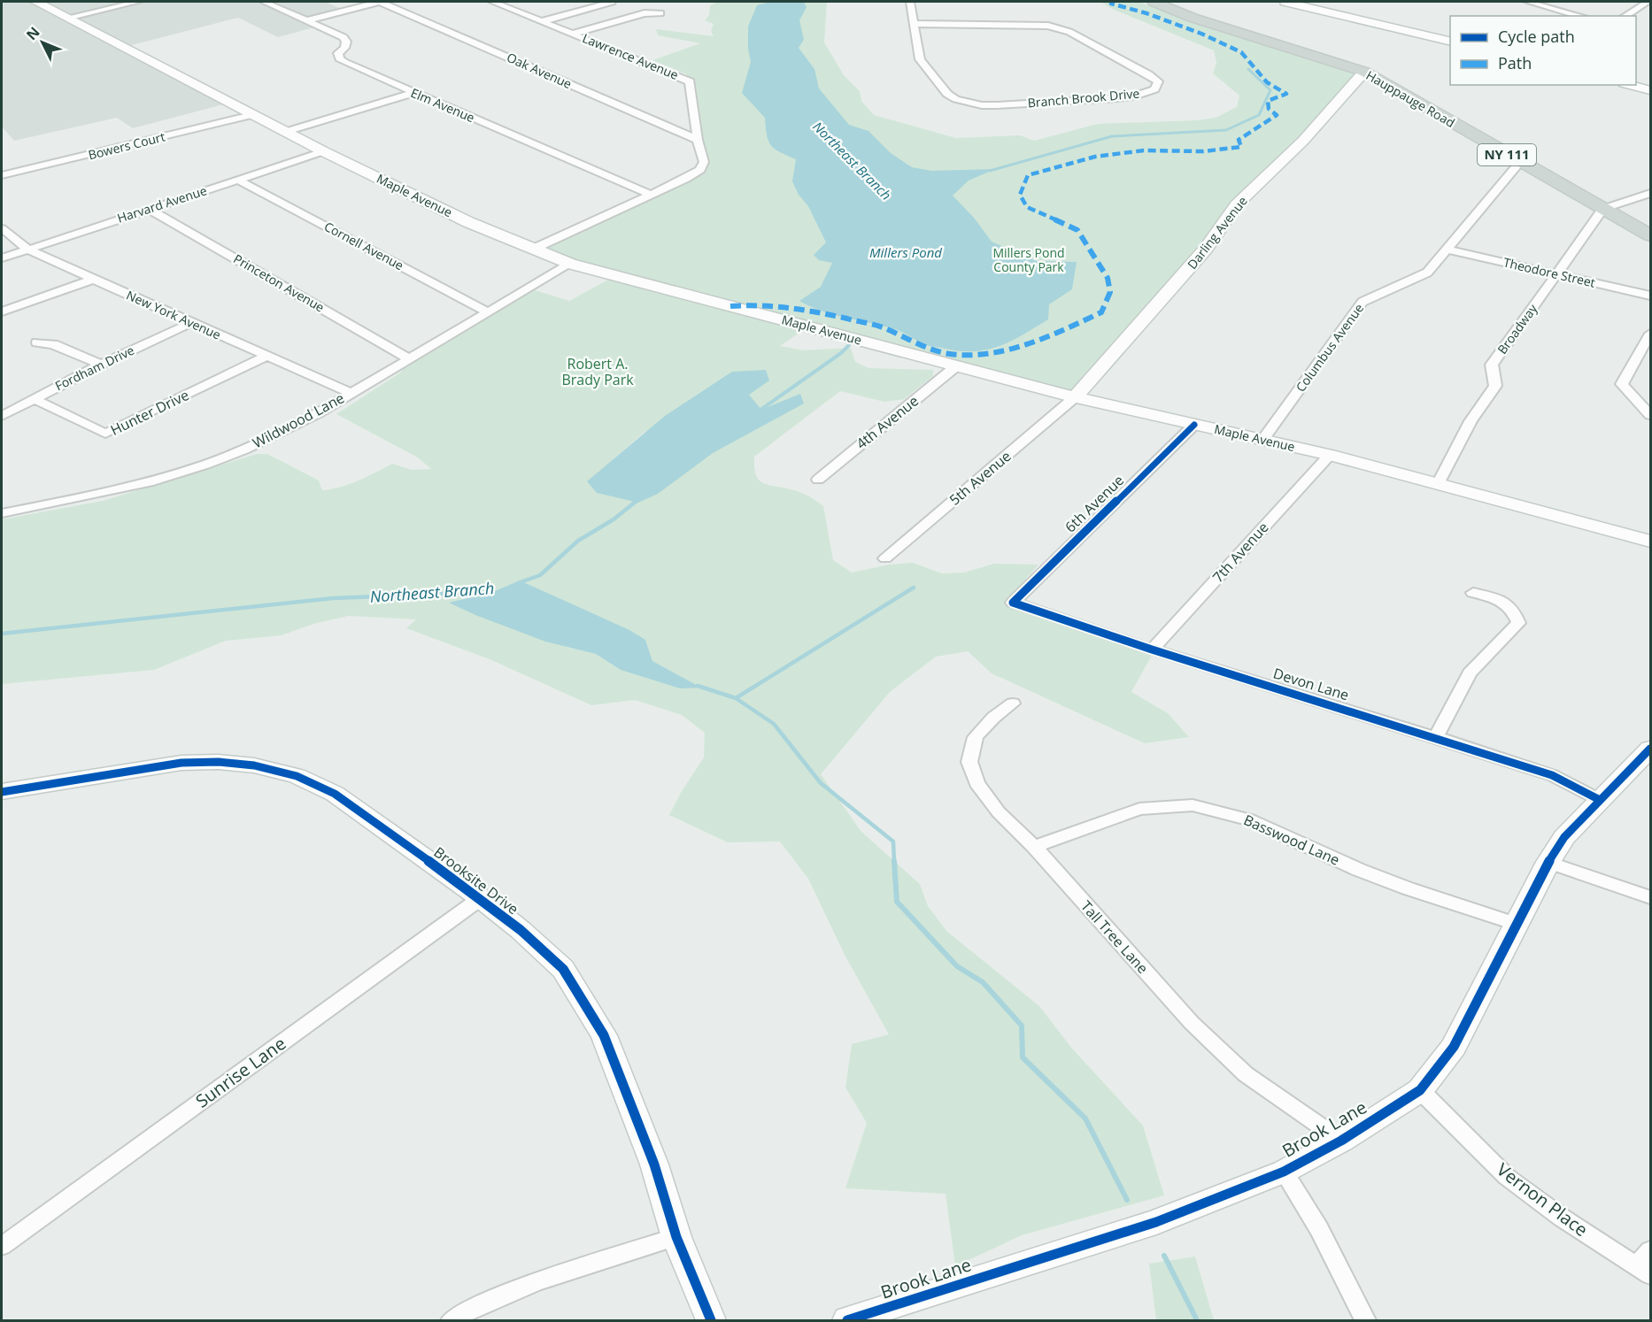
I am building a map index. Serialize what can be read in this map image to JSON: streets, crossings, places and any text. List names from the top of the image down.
{
  "streets": {
    "main road": ["Hauppauge Road", "NY 111"],
    "street": [
      "Lawrence Avenue",
      "Oak Avenue",
      "Branch Brook Drive",
      "Elm Avenue",
      "Bowers Court",
      "Maple Avenue",
      "Harvard Avenue",
      "Darling Avenue",
      "Cornell Avenue",
      "Theodore Street",
      "Princeton Avenue",
      "New York Avenue",
      "Broadway",
      "Columbus Avenue",
      "Fordham Drive",
      "Hunter Drive",
      "Wildwood Lane",
      "4th Avenue",
      "5th Avenue",
      "6th Avenue",
      "7th Avenue",
      "Devon Lane",
      "Basswood Lane",
      "Brooksite Drive",
      "Tall Tree Lane",
      "Sunrise Lane",
      "Brook Lane",
      "Vernon Place"
    ]
  },
  "crossings": [
    ["Lawrence Avenue", "Oak Avenue"],
    ["Lawrence Avenue", "Elm Avenue"],
    ["Lawrence Avenue", "Maple Avenue"],
    ["Hauppauge Road", "Darling Avenue"],
    ["Hauppauge Road", "Broadway"],
    ["Hauppauge Road", "Columbus Avenue"],
    ["Bowers Court", "Maple Avenue"],
    ["Maple Avenue", "Harvard Avenue"],
    ["Maple Avenue", "Darling Avenue"],
    ["Maple Avenue", "Broadway"],
    ["Maple Avenue", "Columbus Avenue"],
    ["Maple Avenue", "Wildwood Lane"],
    ["Maple Avenue", "4th Avenue"],
    ["Maple Avenue", "5th Avenue"],
    ["Maple Avenue", "6th Avenue"],
    ["Maple Avenue", "7th Avenue"],
    ["Harvard Avenue", "Cornell Avenue"],
    ["Harvard Avenue", "Princeton Avenue"],
    ["Harvard Avenue", "New York Avenue"],
    ["Darling Avenue", "5th Avenue"],
    ["Cornell Avenue", "Wildwood Lane"],
    ["Theodore Street", "Broadway"],
    ["Theodore Street", "Columbus Avenue"],
    ["Princeton Avenue", "Wildwood Lane"],
    ["New York Avenue", "Fordham Drive"],
    ["New York Avenue", "Hunter Drive"],
    ["New York Avenue", "Wildwood Lane"],
    ["Fordham Drive", "Hunter Drive"],
    ["6th Avenue", "Devon Lane"],
    ["7th Avenue", "Devon Lane"],
    ["Devon Lane", "Brook Lane"],
    ["Basswood Lane", "Tall Tree Lane"],
    ["Basswood Lane", "Brook Lane"],
    ["Brooksite Drive", "Sunrise Lane"],
    ["Tall Tree Lane", "Brook Lane"],
    ["Brook Lane", "Vernon Place"]
  ],
  "water": ["Northeast Branch", "Millers Pond"],
  "parks": ["Millers Pond County Park", "Robert A. Brady Park"],
  "legend": ["Cycle path", "Path"],
  "north": "top left"
}
